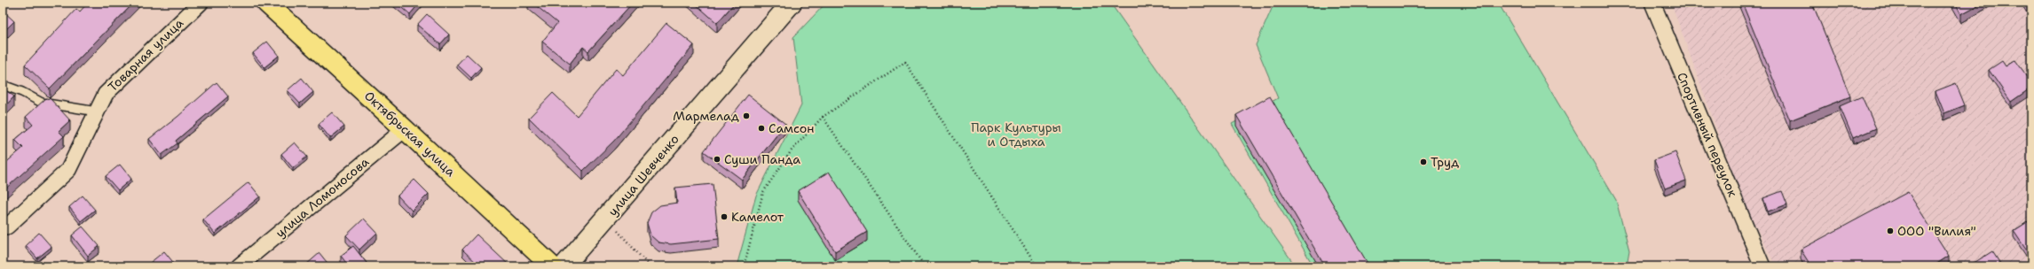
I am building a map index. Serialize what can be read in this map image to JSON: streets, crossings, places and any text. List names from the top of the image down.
{
  "streets": {
    "main road": ["Октябрьская улица"],
    "street": [
      "Товарная улица",
      "Спортивный переулок",
      "улица Шевченко",
      "улица Ломоносова"
    ]
  },
  "crossings": [
    ["Октябрьская улица", "улица Ломоносова"]
  ],
  "parks": ["Парк Культуры и Отдыха"],
  "places": [
    "Мармелад",
    "Самсон",
    "Суши Панда",
    "Труд",
    "Камелот",
    "ООО \"Вилия\""
  ]
}
